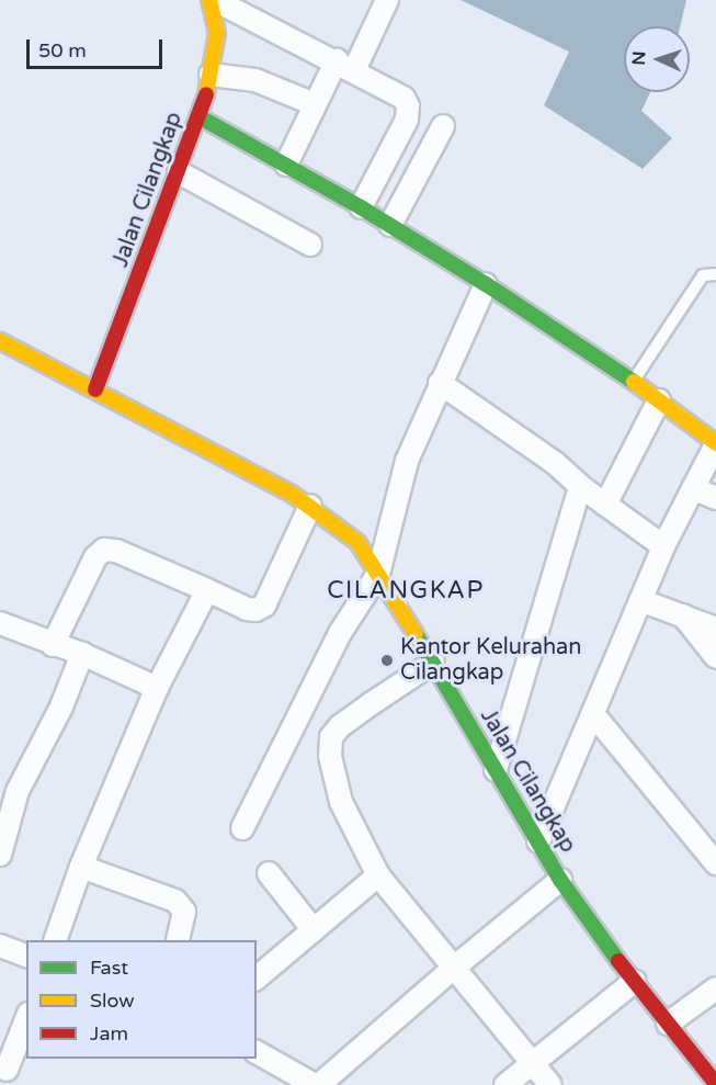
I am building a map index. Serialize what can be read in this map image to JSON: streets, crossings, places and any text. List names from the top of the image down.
{
  "streets": {
    "street": ["Jalan Cilangkap"]
  },
  "districts": ["CILANGKAP"],
  "places": ["Kantor Kelurahan Cilangkap"],
  "legend": ["Fast", "Slow", "Jam"],
  "scale_bar": "50 m",
  "north": "left"
}
